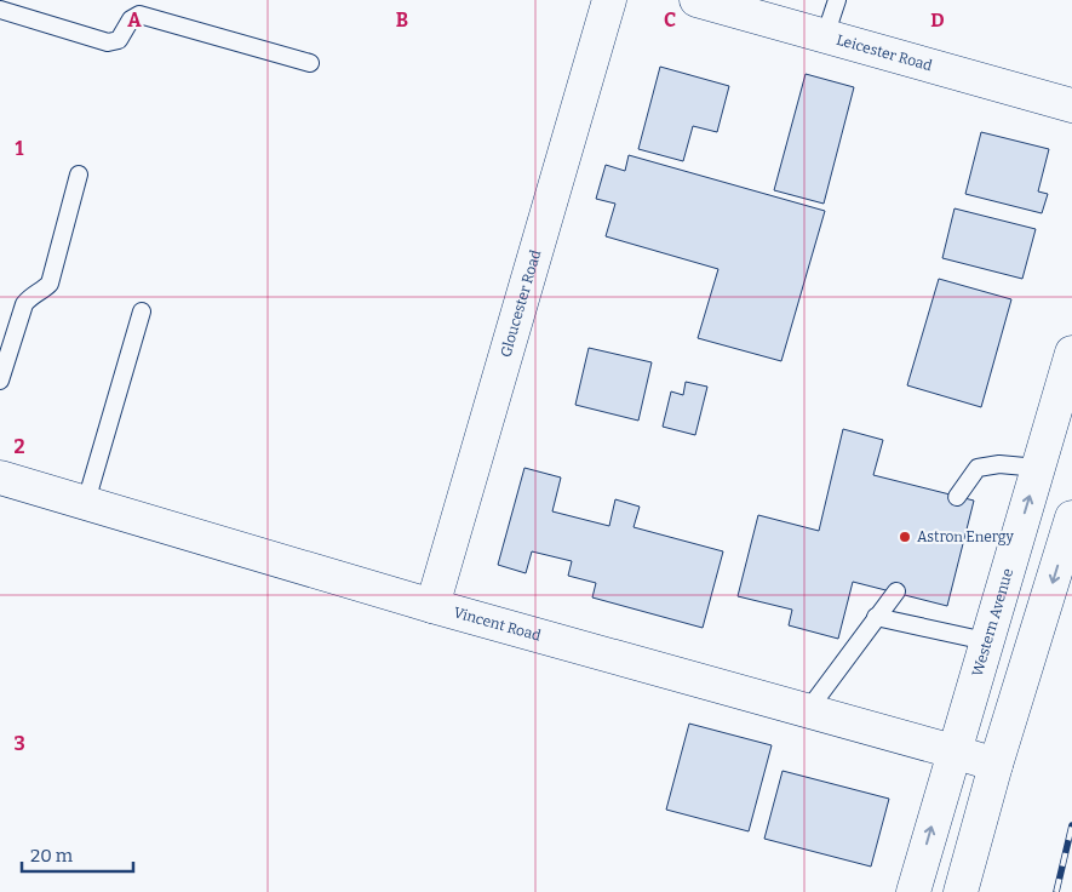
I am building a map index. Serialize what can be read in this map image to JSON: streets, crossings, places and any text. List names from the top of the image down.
{
  "streets": {
    "street": [
      "Leicester Road",
      "Gloucester Road",
      "Western Avenue",
      "Vincent Road"
    ]
  },
  "crossings": [
    ["Gloucester Road", "Vincent Road"],
    ["Western Avenue", "Vincent Road"]
  ],
  "places": ["Astron Energy"],
  "scale_bar": "20 m",
  "grid": {
    "columns": [
      "A",
      "B",
      "C",
      "D"
    ],
    "rows": ["1", "2", "3"]
  }
}
